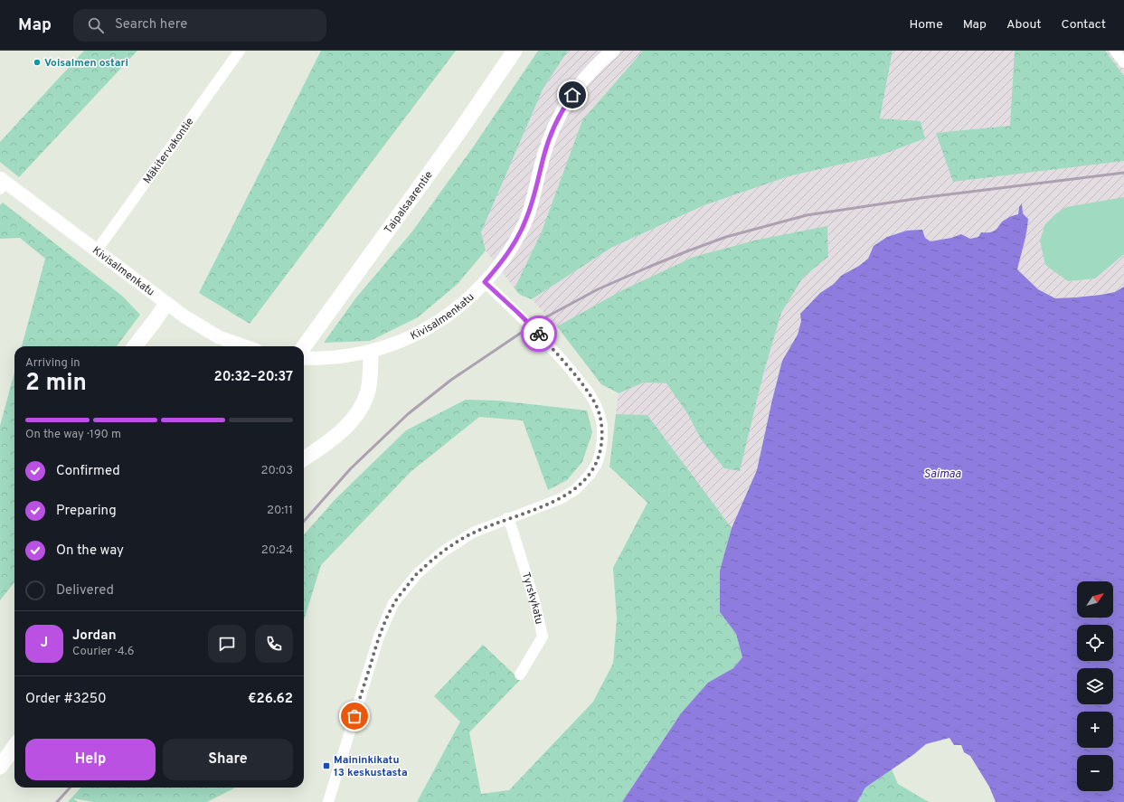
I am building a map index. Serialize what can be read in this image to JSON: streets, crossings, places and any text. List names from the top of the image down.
{
  "streets": {
    "main road": ["Taipalsaarentie"],
    "street": ["Mäkitervakontie", "Kivisalmenkatu", "Tyrskykatu"]
  },
  "crossings": [
    ["Mäkitervakontie", "Kivisalmenkatu"]
  ],
  "water": ["Saimaa"],
  "places": {
    "other": ["Voisalmen ostari"],
    "transit": ["Maininkikatu 13 keskustasta"]
  },
  "north": "top right",
  "page": {
    "header": "Map",
    "search": "Search here",
    "nav": [
      "Home",
      "Map",
      "About",
      "Contact"
    ],
    "heading": ["2 min", "Arriving in", "20:32–20:37"],
    "panel": [
      "Jordan",
      "Courier · 4.6",
      "Order #3250",
      "€26.62"
    ],
    "bar": "On the way · 190 m",
    "list": [
      ["Confirmed", "20:03"],
      ["Preparing", "20:11"],
      ["On the way", "20:24"],
      "Delivered"
    ],
    "map_buttons": ["+", "−"],
    "round": "J",
    "buttons": ["Help", "Share"]
  }
}
